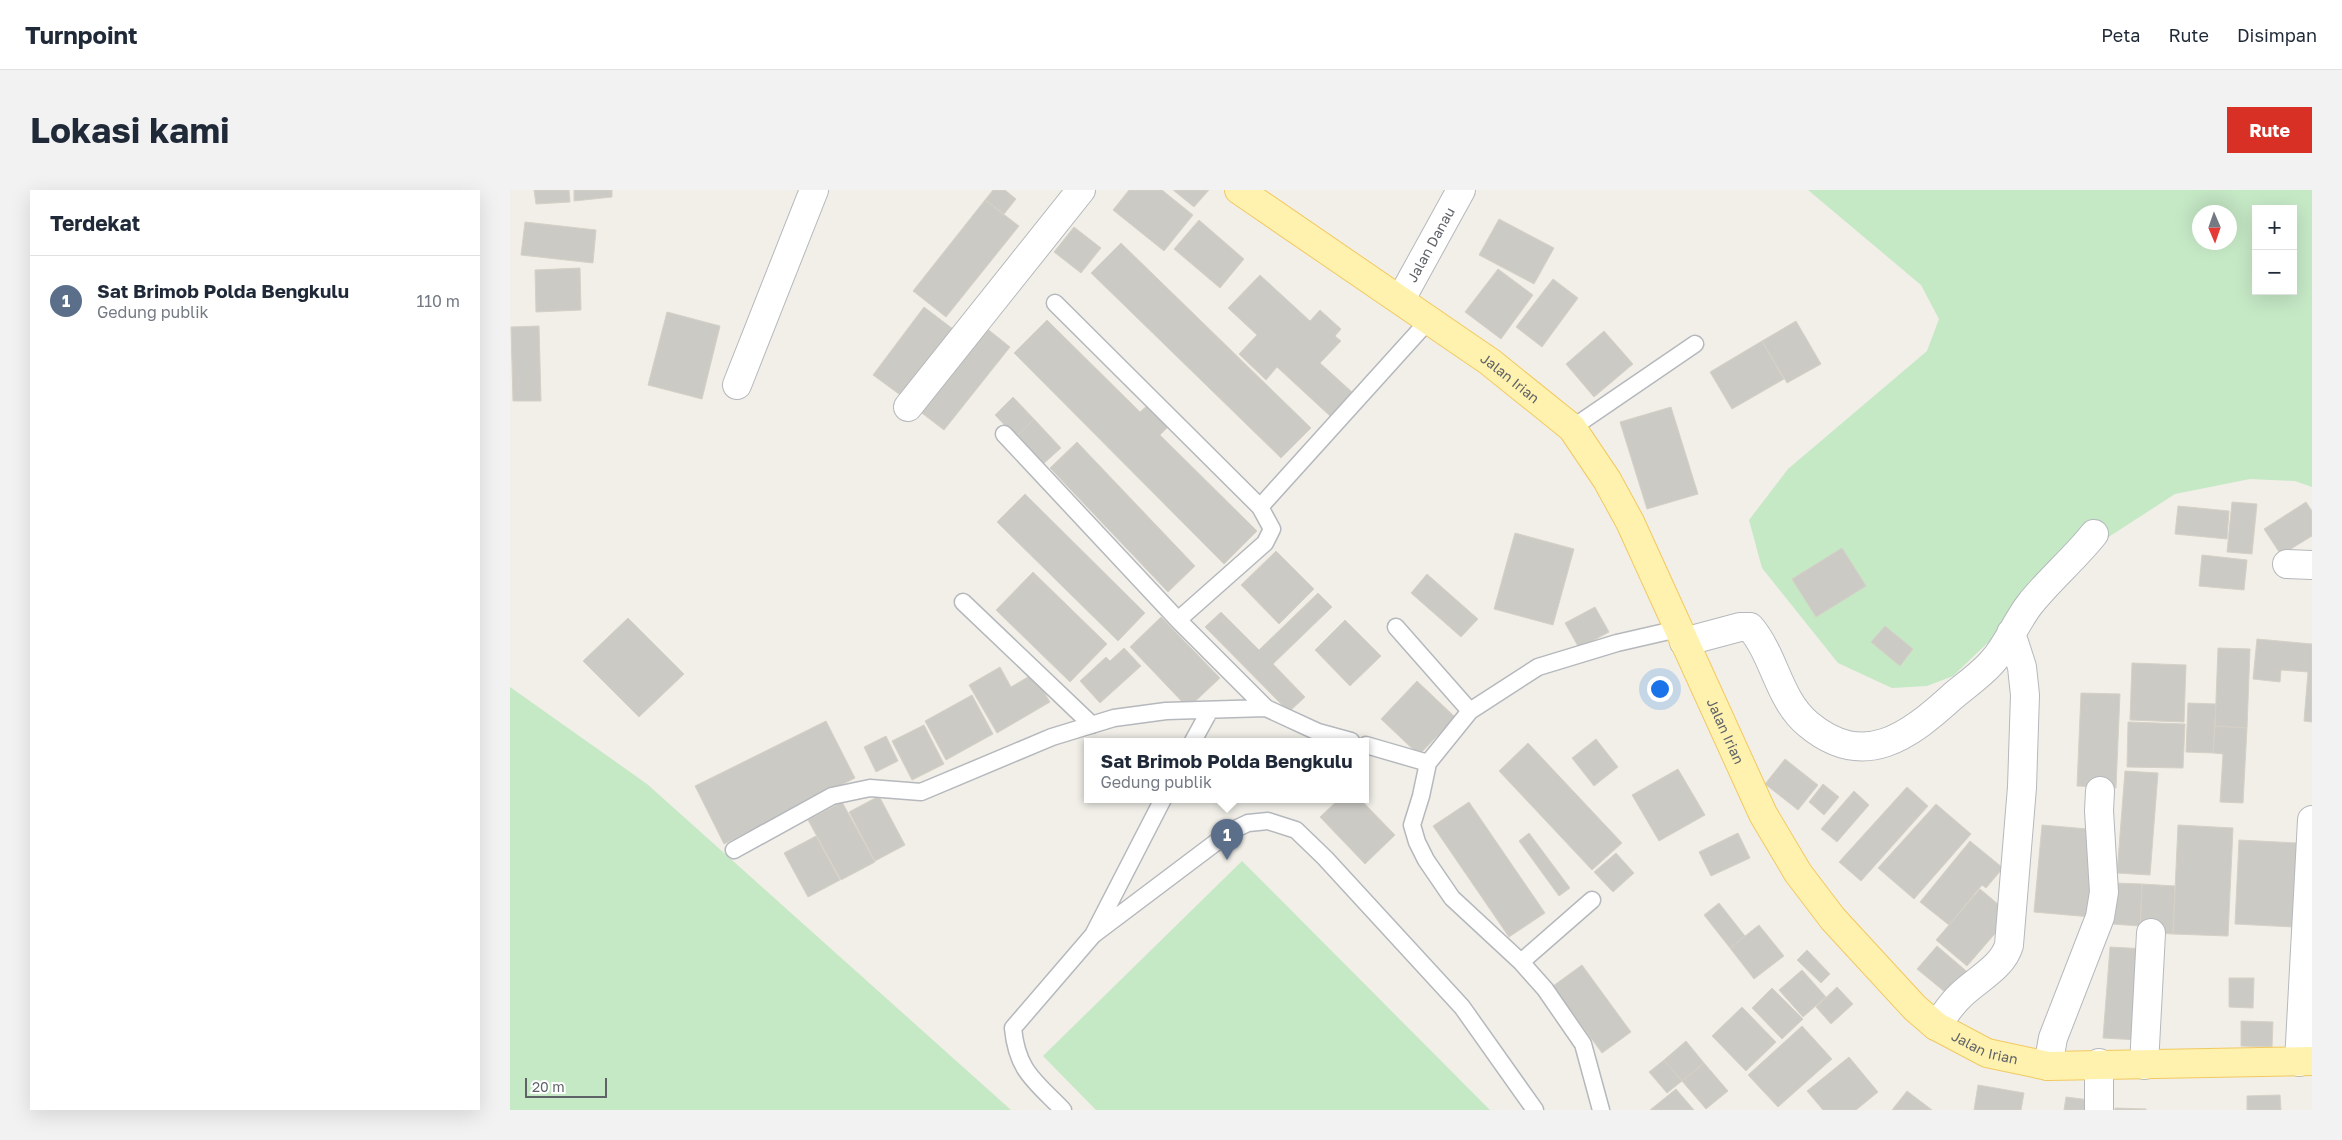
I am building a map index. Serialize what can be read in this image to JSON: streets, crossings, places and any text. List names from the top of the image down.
{
  "streets": {
    "main road": ["Jalan Irian"],
    "street": ["Jalan Danau"]
  },
  "crossings": [
    ["Jalan Danau", "Jalan Irian"]
  ],
  "scale_bar": "20 m",
  "north": "bottom",
  "page": {
    "header": "Turnpoint",
    "nav": ["Peta", "Rute", "Disimpan"],
    "buttons": "Rute",
    "title": "Lokasi kami",
    "heading": "Terdekat",
    "map_buttons": ["+", "−"],
    "list": [
      {
        "mark": "1",
        "name": "Sat Brimob Polda Bengkulu",
        "note": "Gedung publik",
        "value": "110 m"
      }
    ],
    "popup": ["Sat Brimob Polda Bengkulu", "Gedung publik"],
    "pins": "1",
    "scale": "20 m"
  }
}
